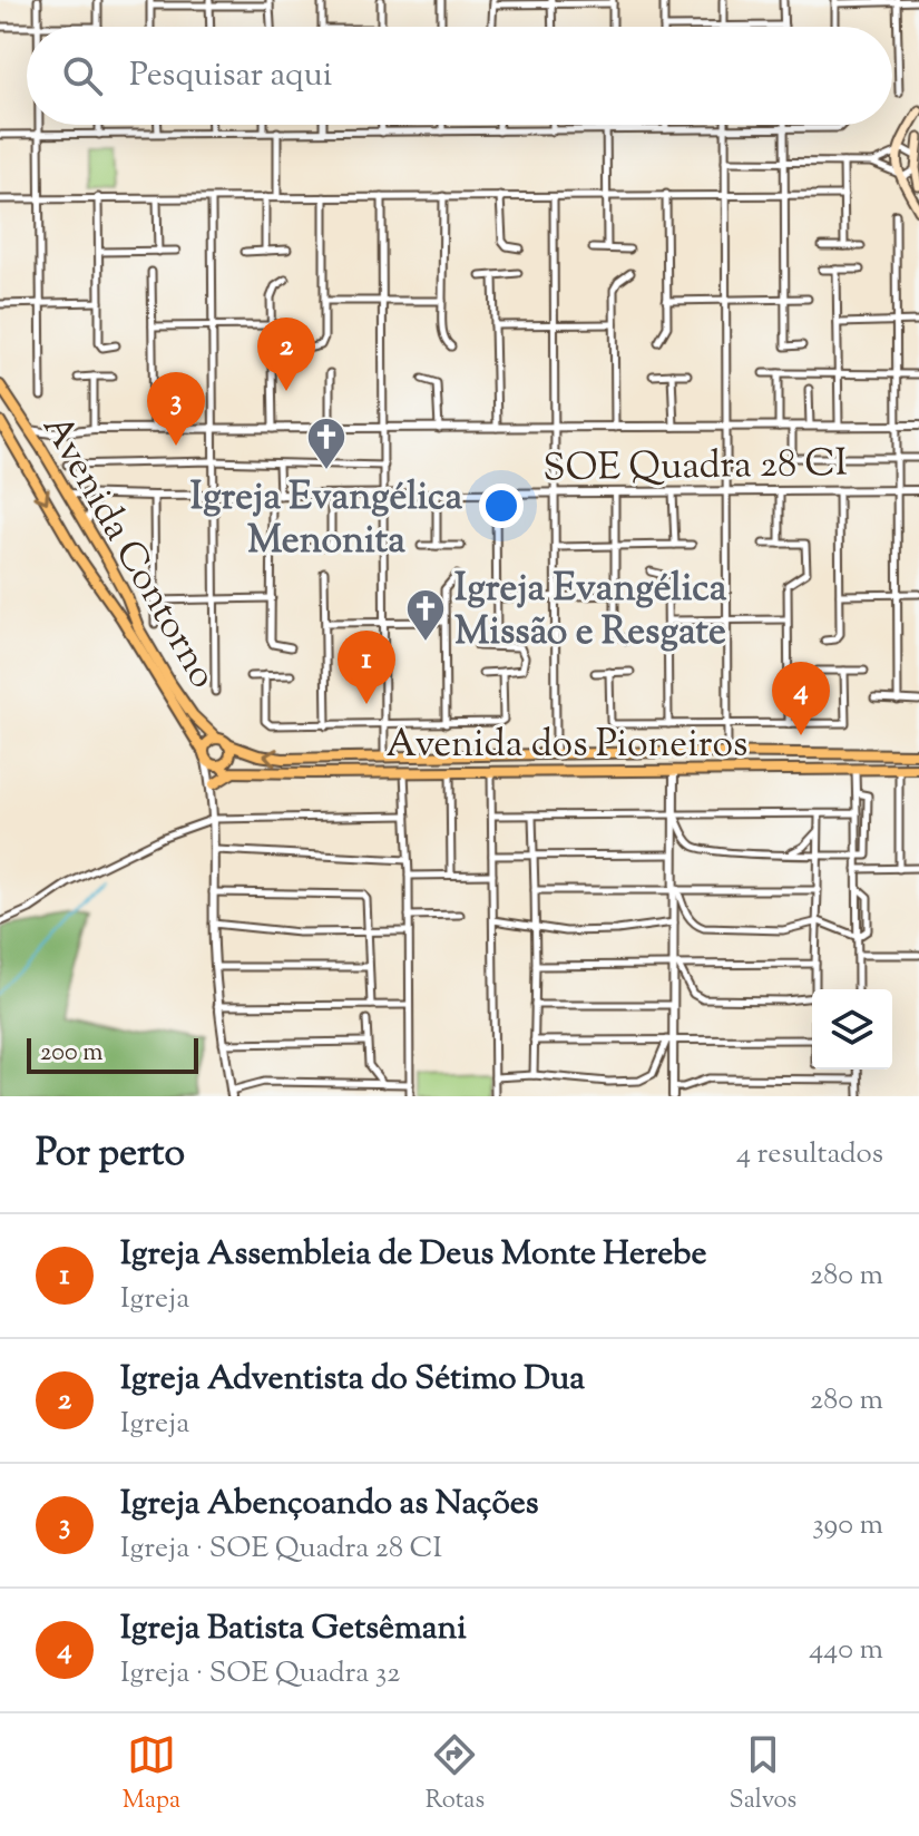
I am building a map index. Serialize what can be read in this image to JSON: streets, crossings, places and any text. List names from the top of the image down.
{
  "streets": {
    "main road": ["Avenida Contorno", "Avenida dos Pioneiros"],
    "street": ["SOE Quadra 28 CI"]
  },
  "crossings": [
    ["SOE Quadra 28 CI", "Avenida Contorno"],
    ["Avenida Contorno", "Avenida dos Pioneiros"]
  ],
  "places": {
    "church": ["Igreja Evangélica Menonita", "Igreja Evangélica Missão e Resgate"]
  },
  "scale_bar": "200 m",
  "page": {
    "search": "Pesquisar aqui",
    "pins": [
      "2",
      "3",
      "1",
      "4"
    ],
    "scale": "200 m",
    "heading": ["Por perto", "4 resultados"],
    "list": [
      {
        "mark": "1",
        "name": "Igreja Assembleia de Deus Monte Herebe",
        "note": "Igreja",
        "value": "280 m"
      },
      {
        "mark": "2",
        "name": "Igreja Adventista do Sétimo Dua",
        "note": "Igreja",
        "value": "280 m"
      },
      {
        "mark": "3",
        "name": "Igreja Abençoando as Nações",
        "note": "Igreja · SOE Quadra 28 CI",
        "value": "390 m"
      },
      {
        "mark": "4",
        "name": "Igreja Batista Getsêmani",
        "note": "Igreja · SOE Quadra 32",
        "value": "440 m"
      }
    ],
    "nav": ["Mapa", "Rotas", "Salvos"]
  }
}
